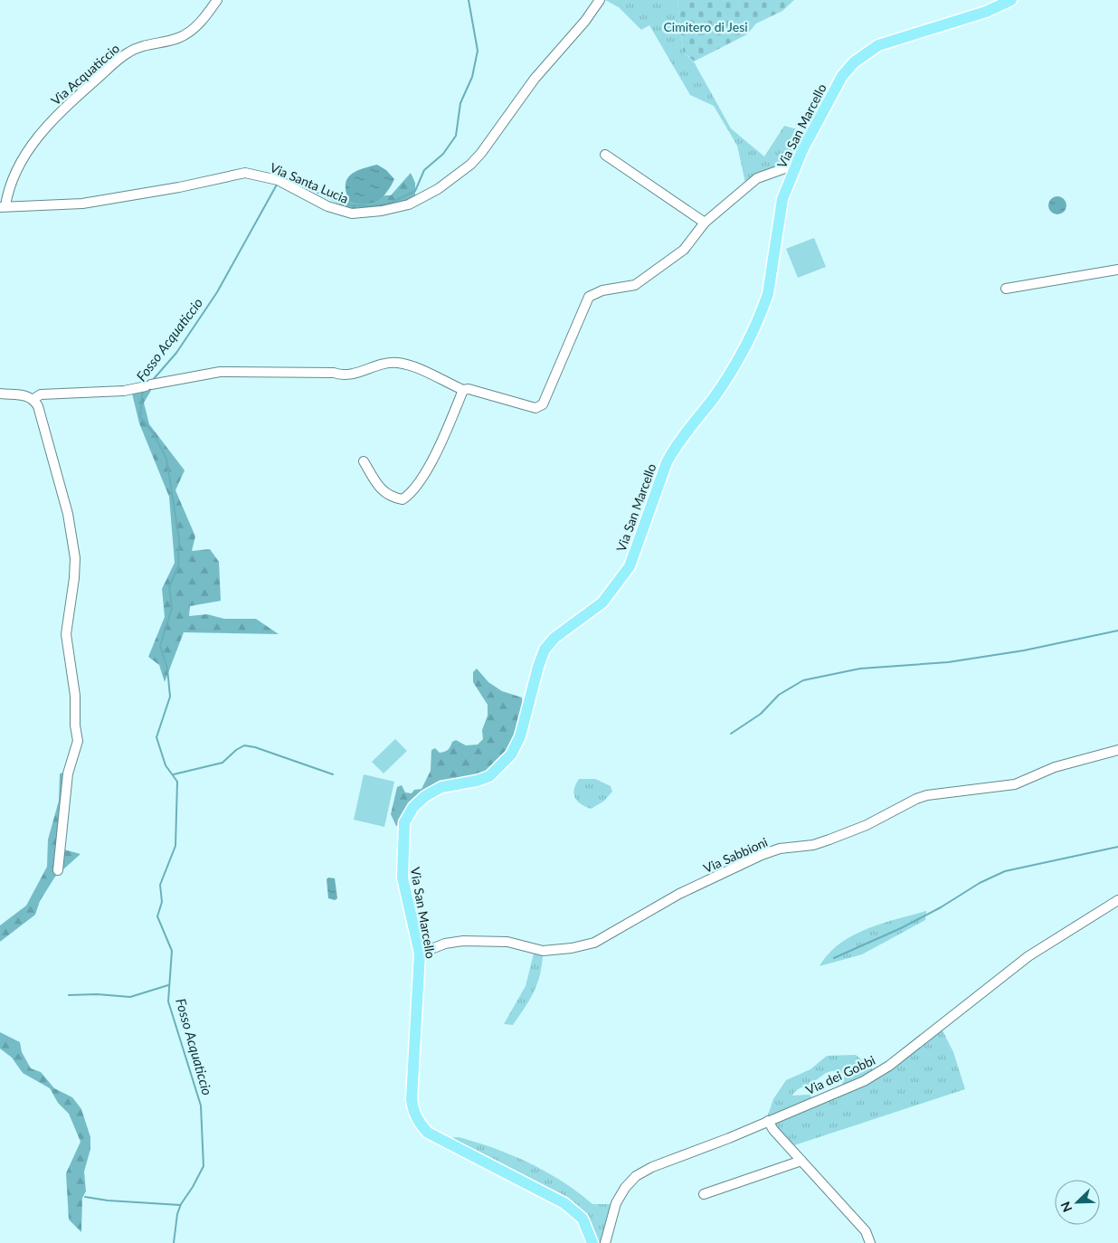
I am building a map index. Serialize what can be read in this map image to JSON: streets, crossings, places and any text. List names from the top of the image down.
{
  "streets": {
    "main road": ["Via San Marcello"],
    "street": [
      "Via Acquaticcio",
      "Via Santa Lucia",
      "Via Sabbioni",
      "Via dei Gobbi"
    ]
  },
  "crossings": [
    ["Via Acquaticcio", "Via Santa Lucia"],
    ["Via San Marcello", "Via Sabbioni"]
  ],
  "water": ["Fosso Acquaticcio"],
  "parks": ["Cimitero di Jesi"],
  "north": "bottom left"
}
